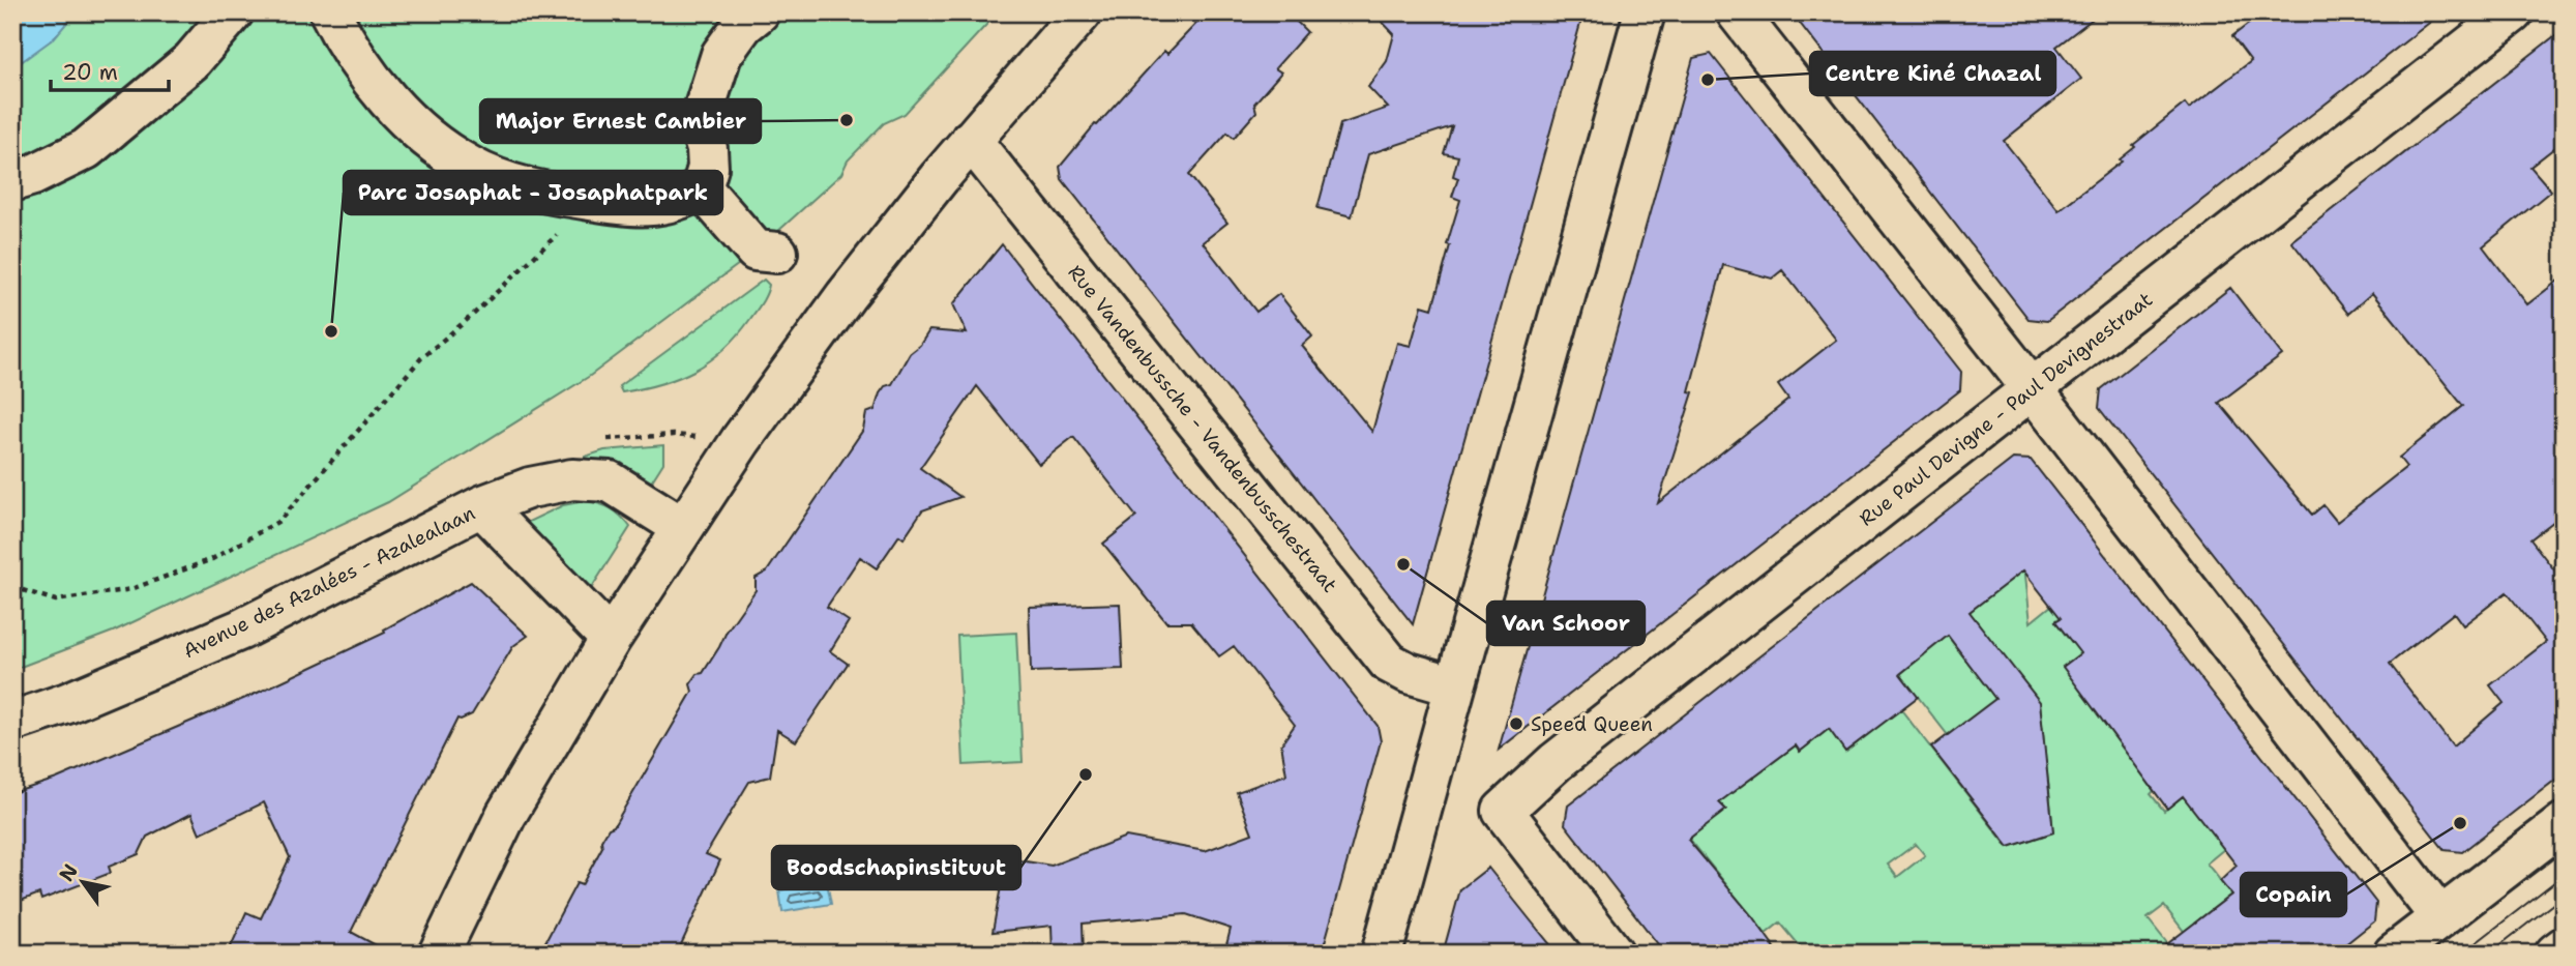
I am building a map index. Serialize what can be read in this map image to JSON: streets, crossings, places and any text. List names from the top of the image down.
{
  "streets": {
    "street": ["Rue Paul Devigne - Paul Devignestraat", "Rue Vandenbussche - Vandenbusschestraat", "Avenue des Azalées - Azalealaan"]
  },
  "places": [
    "Centre Kiné Chazal",
    "Major Ernest Cambier",
    "Parc Josaphat - Josaphatpark",
    "Van Schoor",
    "Speed Queen",
    "Boodschapinstituut",
    "Copain"
  ],
  "scale_bar": "20 m",
  "north": "top left"
}
